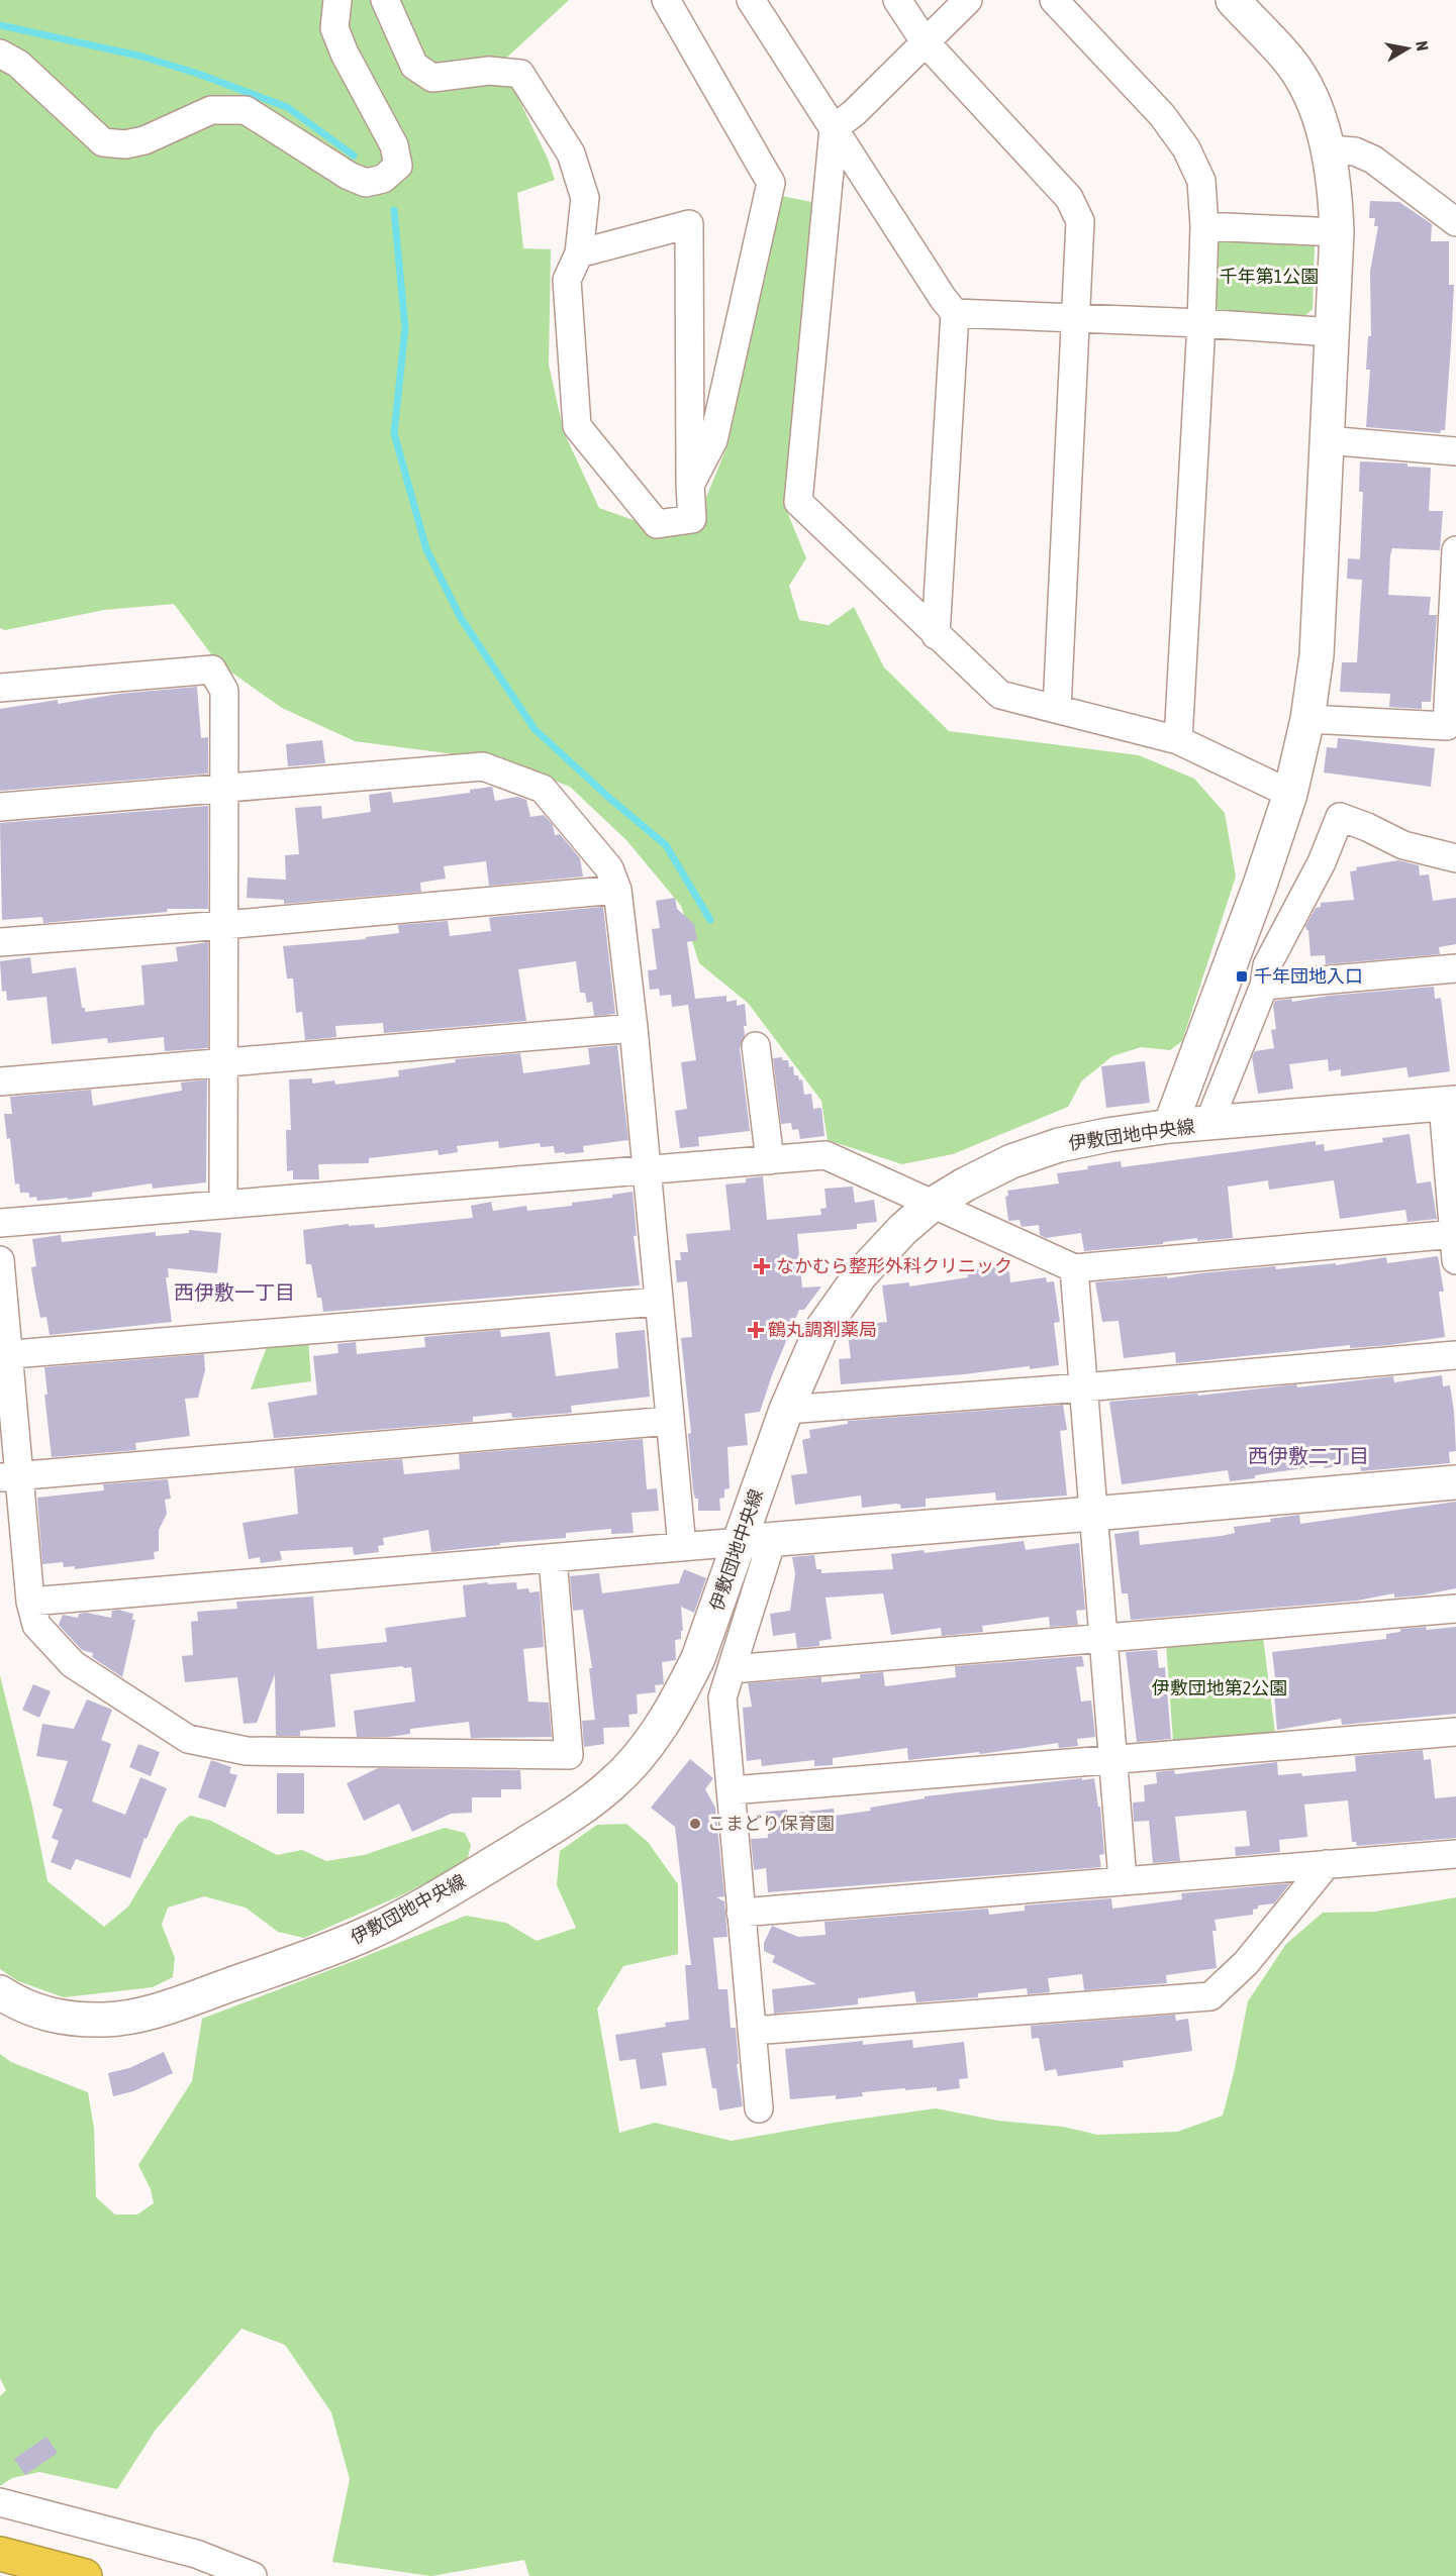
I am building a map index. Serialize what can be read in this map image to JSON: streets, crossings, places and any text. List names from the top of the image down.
{
  "streets": {
    "street": ["伊敷団地中央線"]
  },
  "districts": ["西伊敷一丁目", "西伊敷二丁目"],
  "parks": ["千年第1公園", "伊敷団地第2公園"],
  "places": {
    "transit": ["千年団地入口"],
    "health": ["なかむら整形外科クリニック", "鶴丸調剤薬局"],
    "other": ["こまどり保育園"]
  },
  "north": "right"
}
